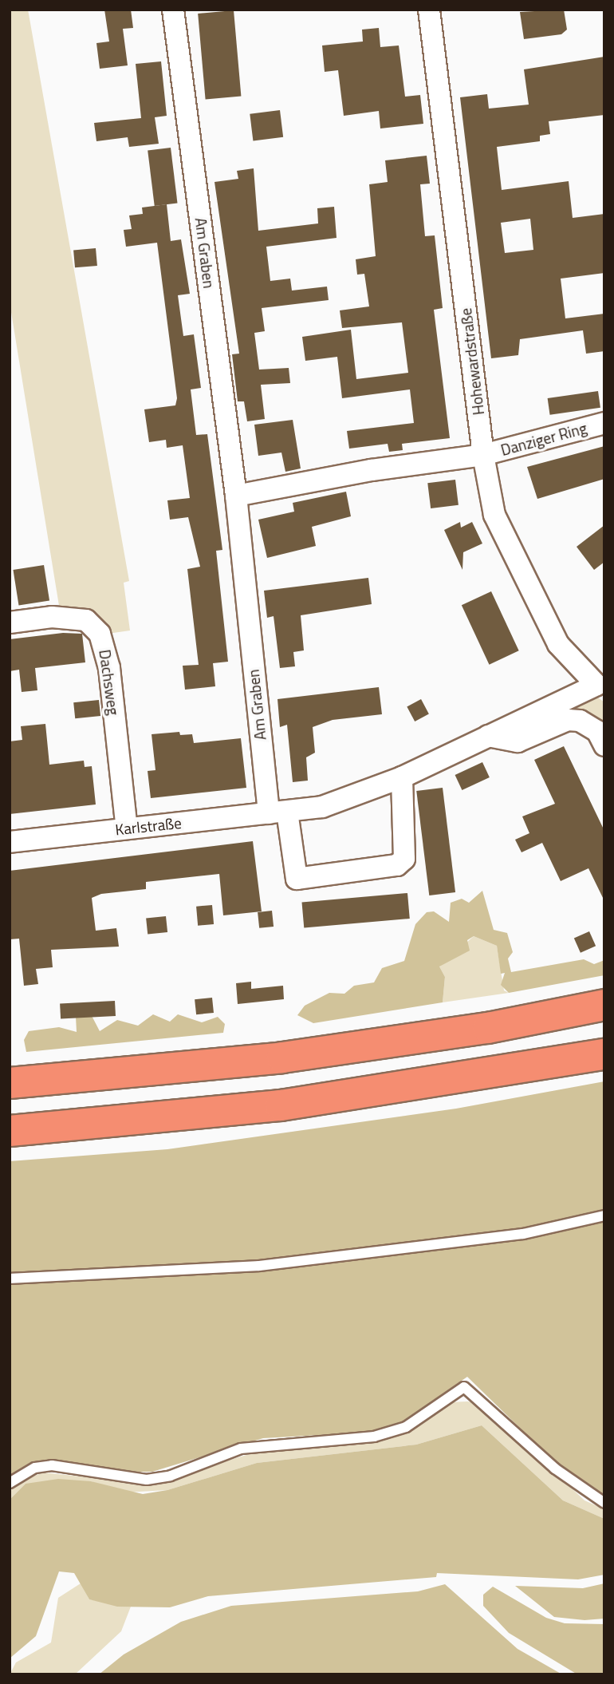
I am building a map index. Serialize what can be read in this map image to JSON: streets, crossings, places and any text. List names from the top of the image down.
{
  "streets": {
    "street": [
      "Am Graben",
      "Hohewardstraße",
      "Danziger Ring",
      "Dachsweg",
      "Karlstraße"
    ]
  },
  "crossings": [
    ["Am Graben", "Karlstraße"],
    ["Hohewardstraße", "Danziger Ring"],
    ["Hohewardstraße", "Karlstraße"],
    ["Dachsweg", "Karlstraße"]
  ]
}
